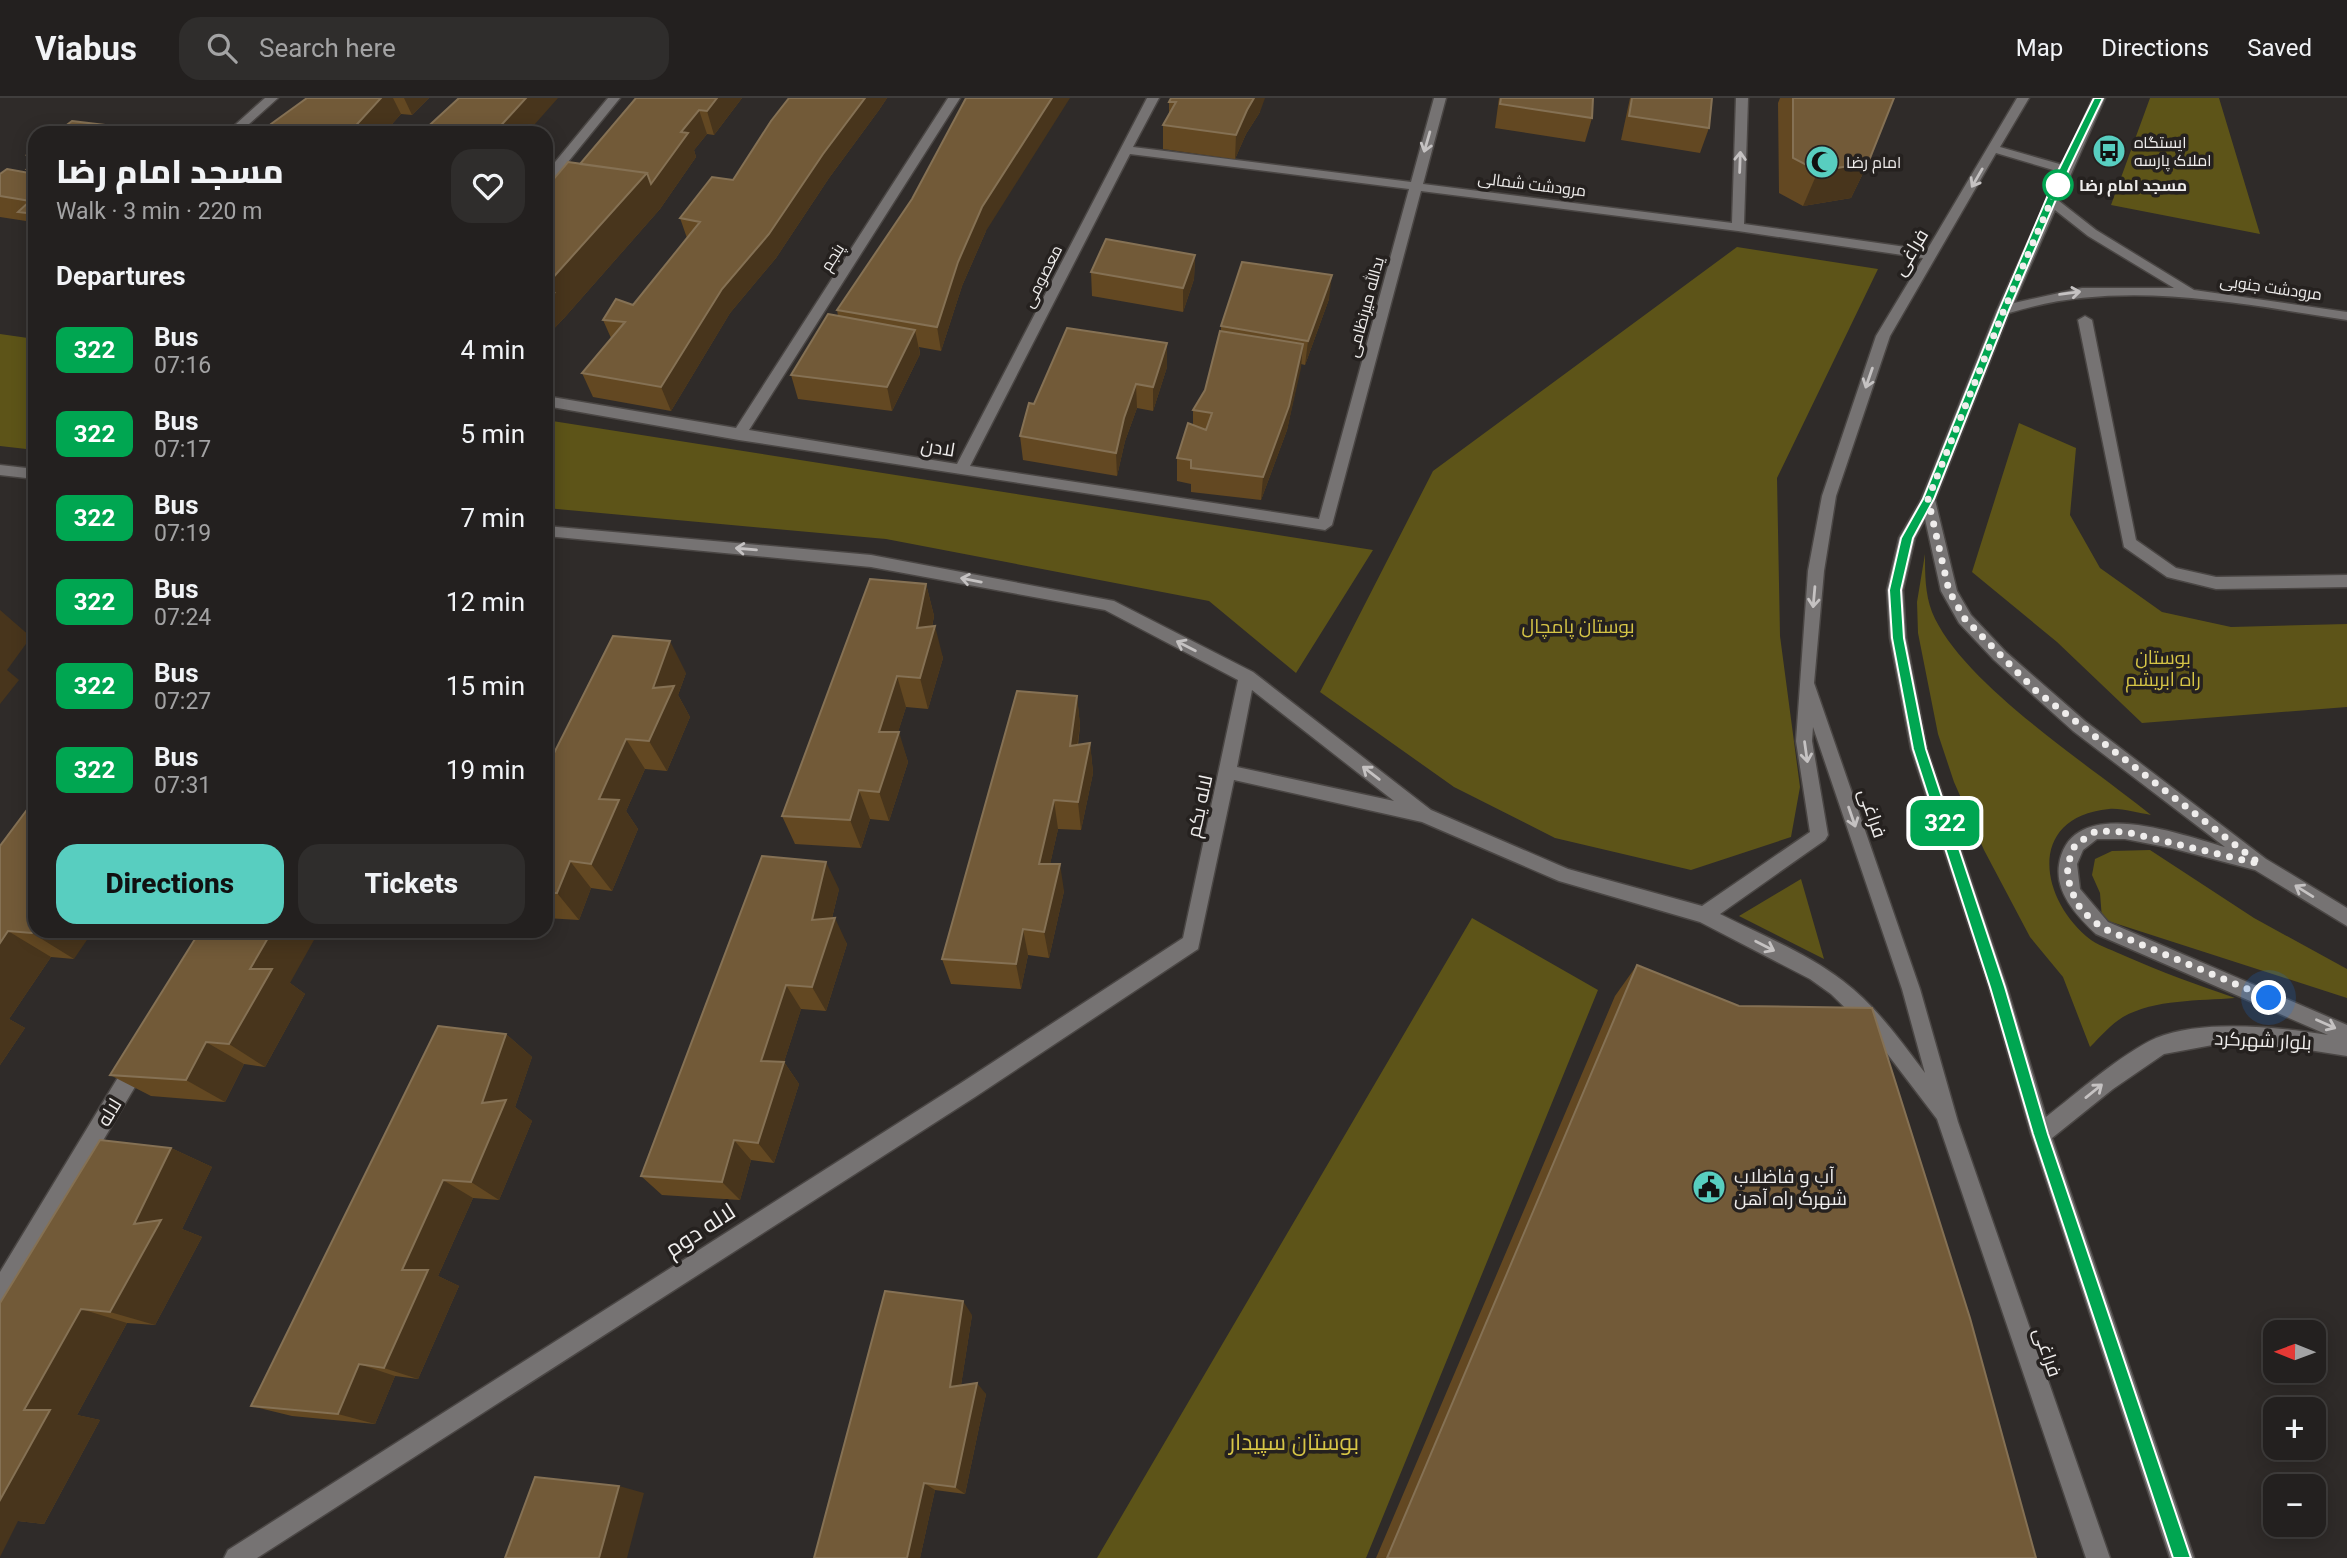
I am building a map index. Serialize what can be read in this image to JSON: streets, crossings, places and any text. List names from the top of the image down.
{
  "streets": {
    "street": [
      "مرودشت شمالی",
      "فراغی",
      "پنجم",
      "معصومی",
      "مرودشت جنوبی",
      "یدالله میرنظامی",
      "لادن",
      "لاله یکم",
      "بلوار شهرکرد",
      "لاله",
      "لاله دوم"
    ]
  },
  "crossings": [
    ["مرودشت شمالی", "فراغی"],
    ["مرودشت شمالی", "معصومی"],
    ["مرودشت شمالی", "یدالله میرنظامی"],
    ["پنجم", "لادن"],
    ["معصومی", "لادن"],
    ["یدالله میرنظامی", "لادن"],
    ["لاله یکم", "لاله دوم"]
  ],
  "one_way": ["بلوار شهرکرد"],
  "parks": ["بوستان پامچال", "بوستان راه ابریشم", "بوستان سپیدار"],
  "places": {
    "bus stop": ["ایستگاه املاک پارسه"],
    "mosque": ["امام رضا"],
    "other": ["مسجد امام رضا"],
    "public building": ["آب و فاضلاب شهرک راه آهن"]
  },
  "lines": ["bus line 322"],
  "north": "left",
  "page": {
    "header": "Viabus",
    "search": "Search here",
    "nav": ["Map", "Directions", "Saved"],
    "on_map": "322",
    "heading": [
      ["مسجد امام رضا", "Walk · 3 min · 220 m"],
      "Departures"
    ],
    "list": [
      {
        "mark": "322",
        "name": "Bus",
        "note": "07:16",
        "value": "4 min"
      },
      {
        "mark": "322",
        "name": "Bus",
        "note": "07:17",
        "value": "5 min"
      },
      {
        "mark": "322",
        "name": "Bus",
        "note": "07:19",
        "value": "7 min"
      },
      {
        "mark": "322",
        "name": "Bus",
        "note": "07:24",
        "value": "12 min"
      },
      {
        "mark": "322",
        "name": "Bus",
        "note": "07:27",
        "value": "15 min"
      },
      {
        "mark": "322",
        "name": "Bus",
        "note": "07:31",
        "value": "19 min"
      }
    ],
    "buttons": ["Directions", "Tickets"],
    "map_buttons": ["+", "−"]
  }
}
